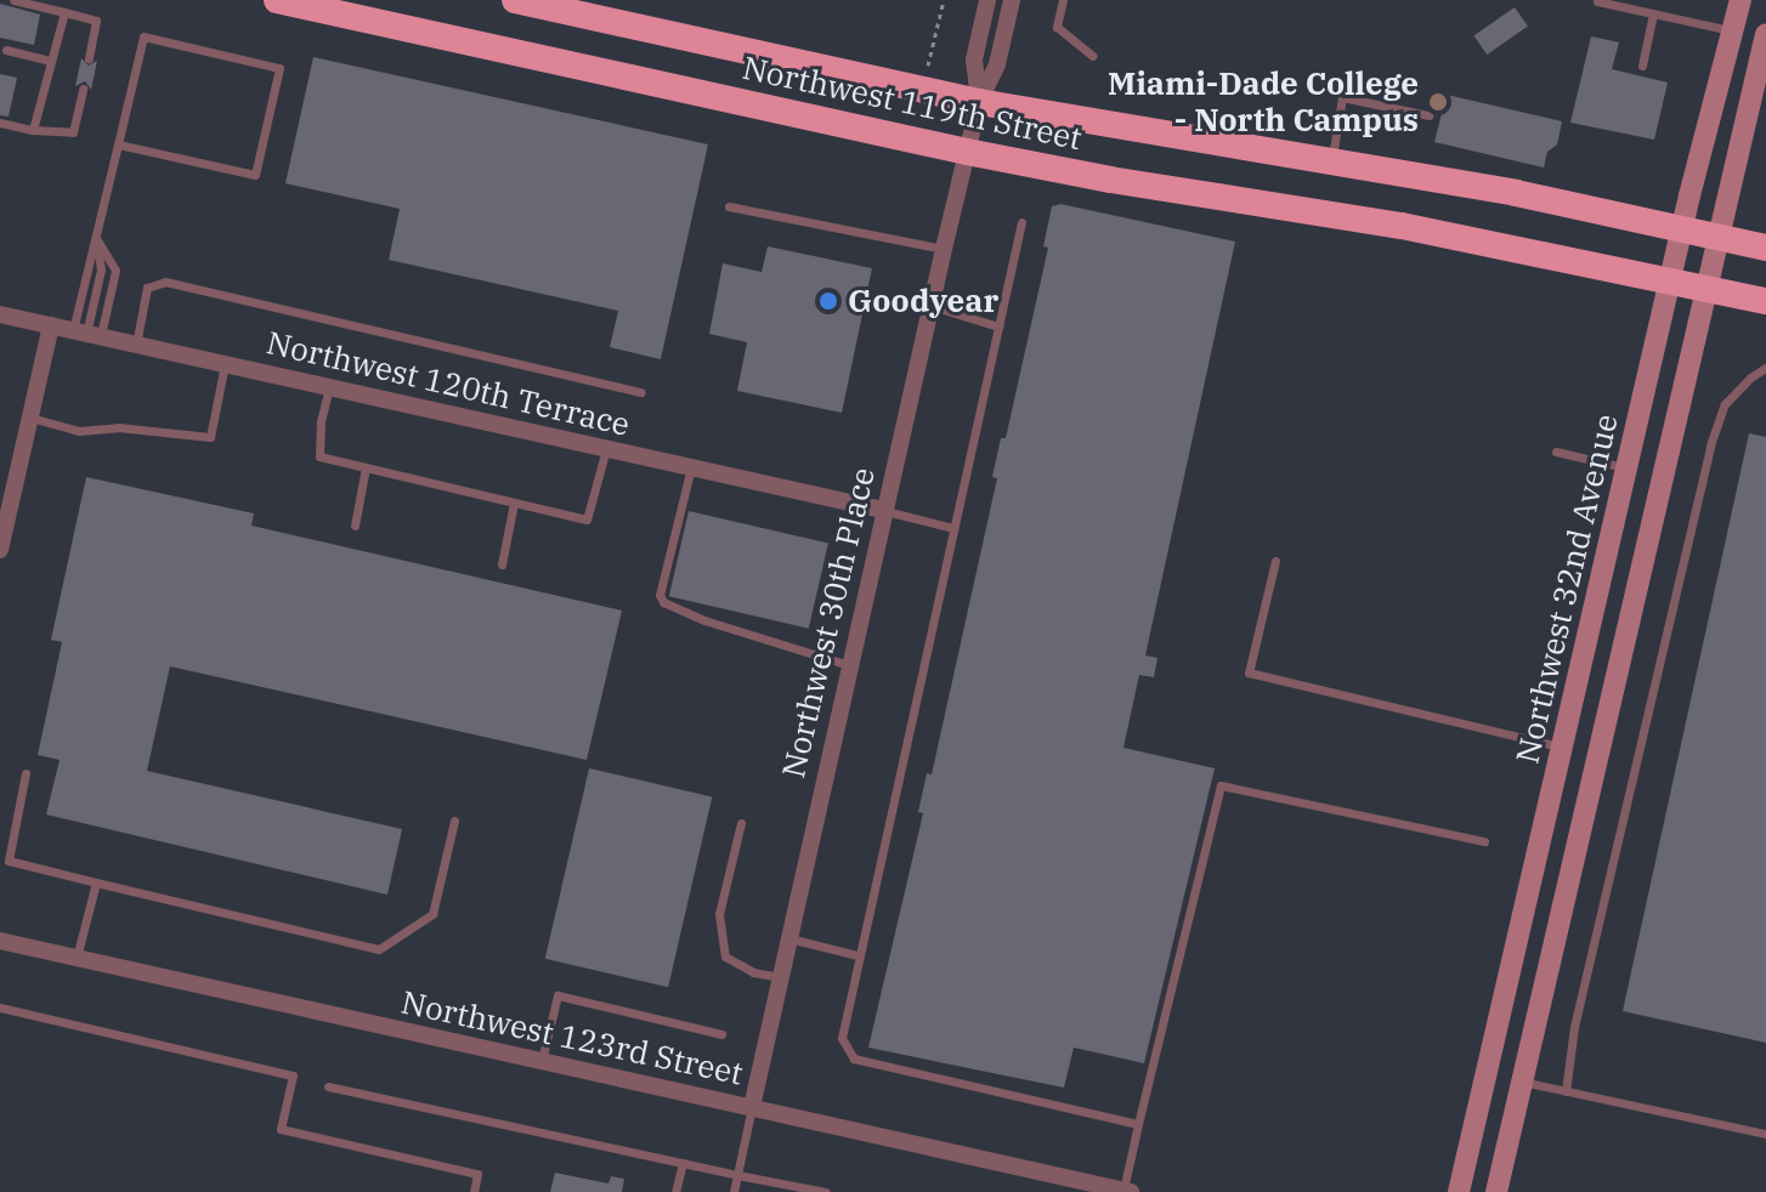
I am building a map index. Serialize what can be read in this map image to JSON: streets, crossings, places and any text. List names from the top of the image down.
{
  "streets": {
    "highway": ["Northwest 119th Street"],
    "main road": ["Northwest 32nd Avenue"],
    "street": ["Northwest 120th Terrace", "Northwest 30th Place", "Northwest 123rd Street"]
  },
  "crossings": [
    ["Northwest 119th Street", "Northwest 32nd Avenue"],
    ["Northwest 119th Street", "Northwest 30th Place"],
    ["Northwest 120th Terrace", "Northwest 30th Place"],
    ["Northwest 30th Place", "Northwest 123rd Street"]
  ],
  "places": ["Miami-Dade College - North Campus", "Goodyear"]
}
